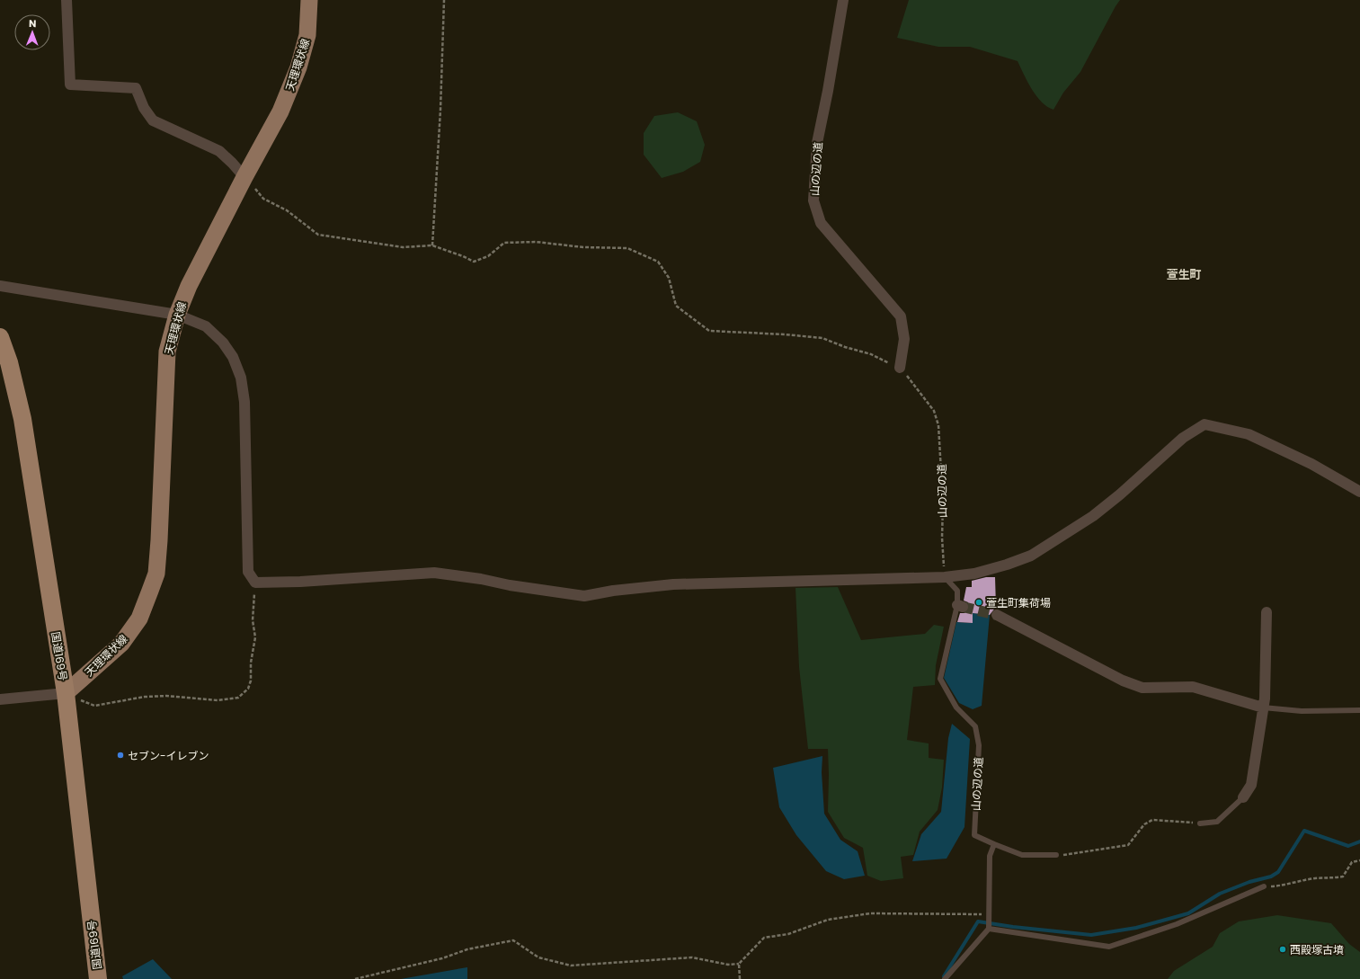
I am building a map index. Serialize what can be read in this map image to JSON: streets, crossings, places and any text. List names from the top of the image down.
{
  "streets": {
    "highway": ["国道169号"],
    "main road": ["天理環状線"],
    "street": ["山の辺の道"]
  },
  "crossings": [
    ["天理環状線", "国道169号"]
  ],
  "districts": ["萱生町"],
  "places": ["萱生町集荷場", "セブン-イレブン", "西殿塚古墳"],
  "north": "top"
}
